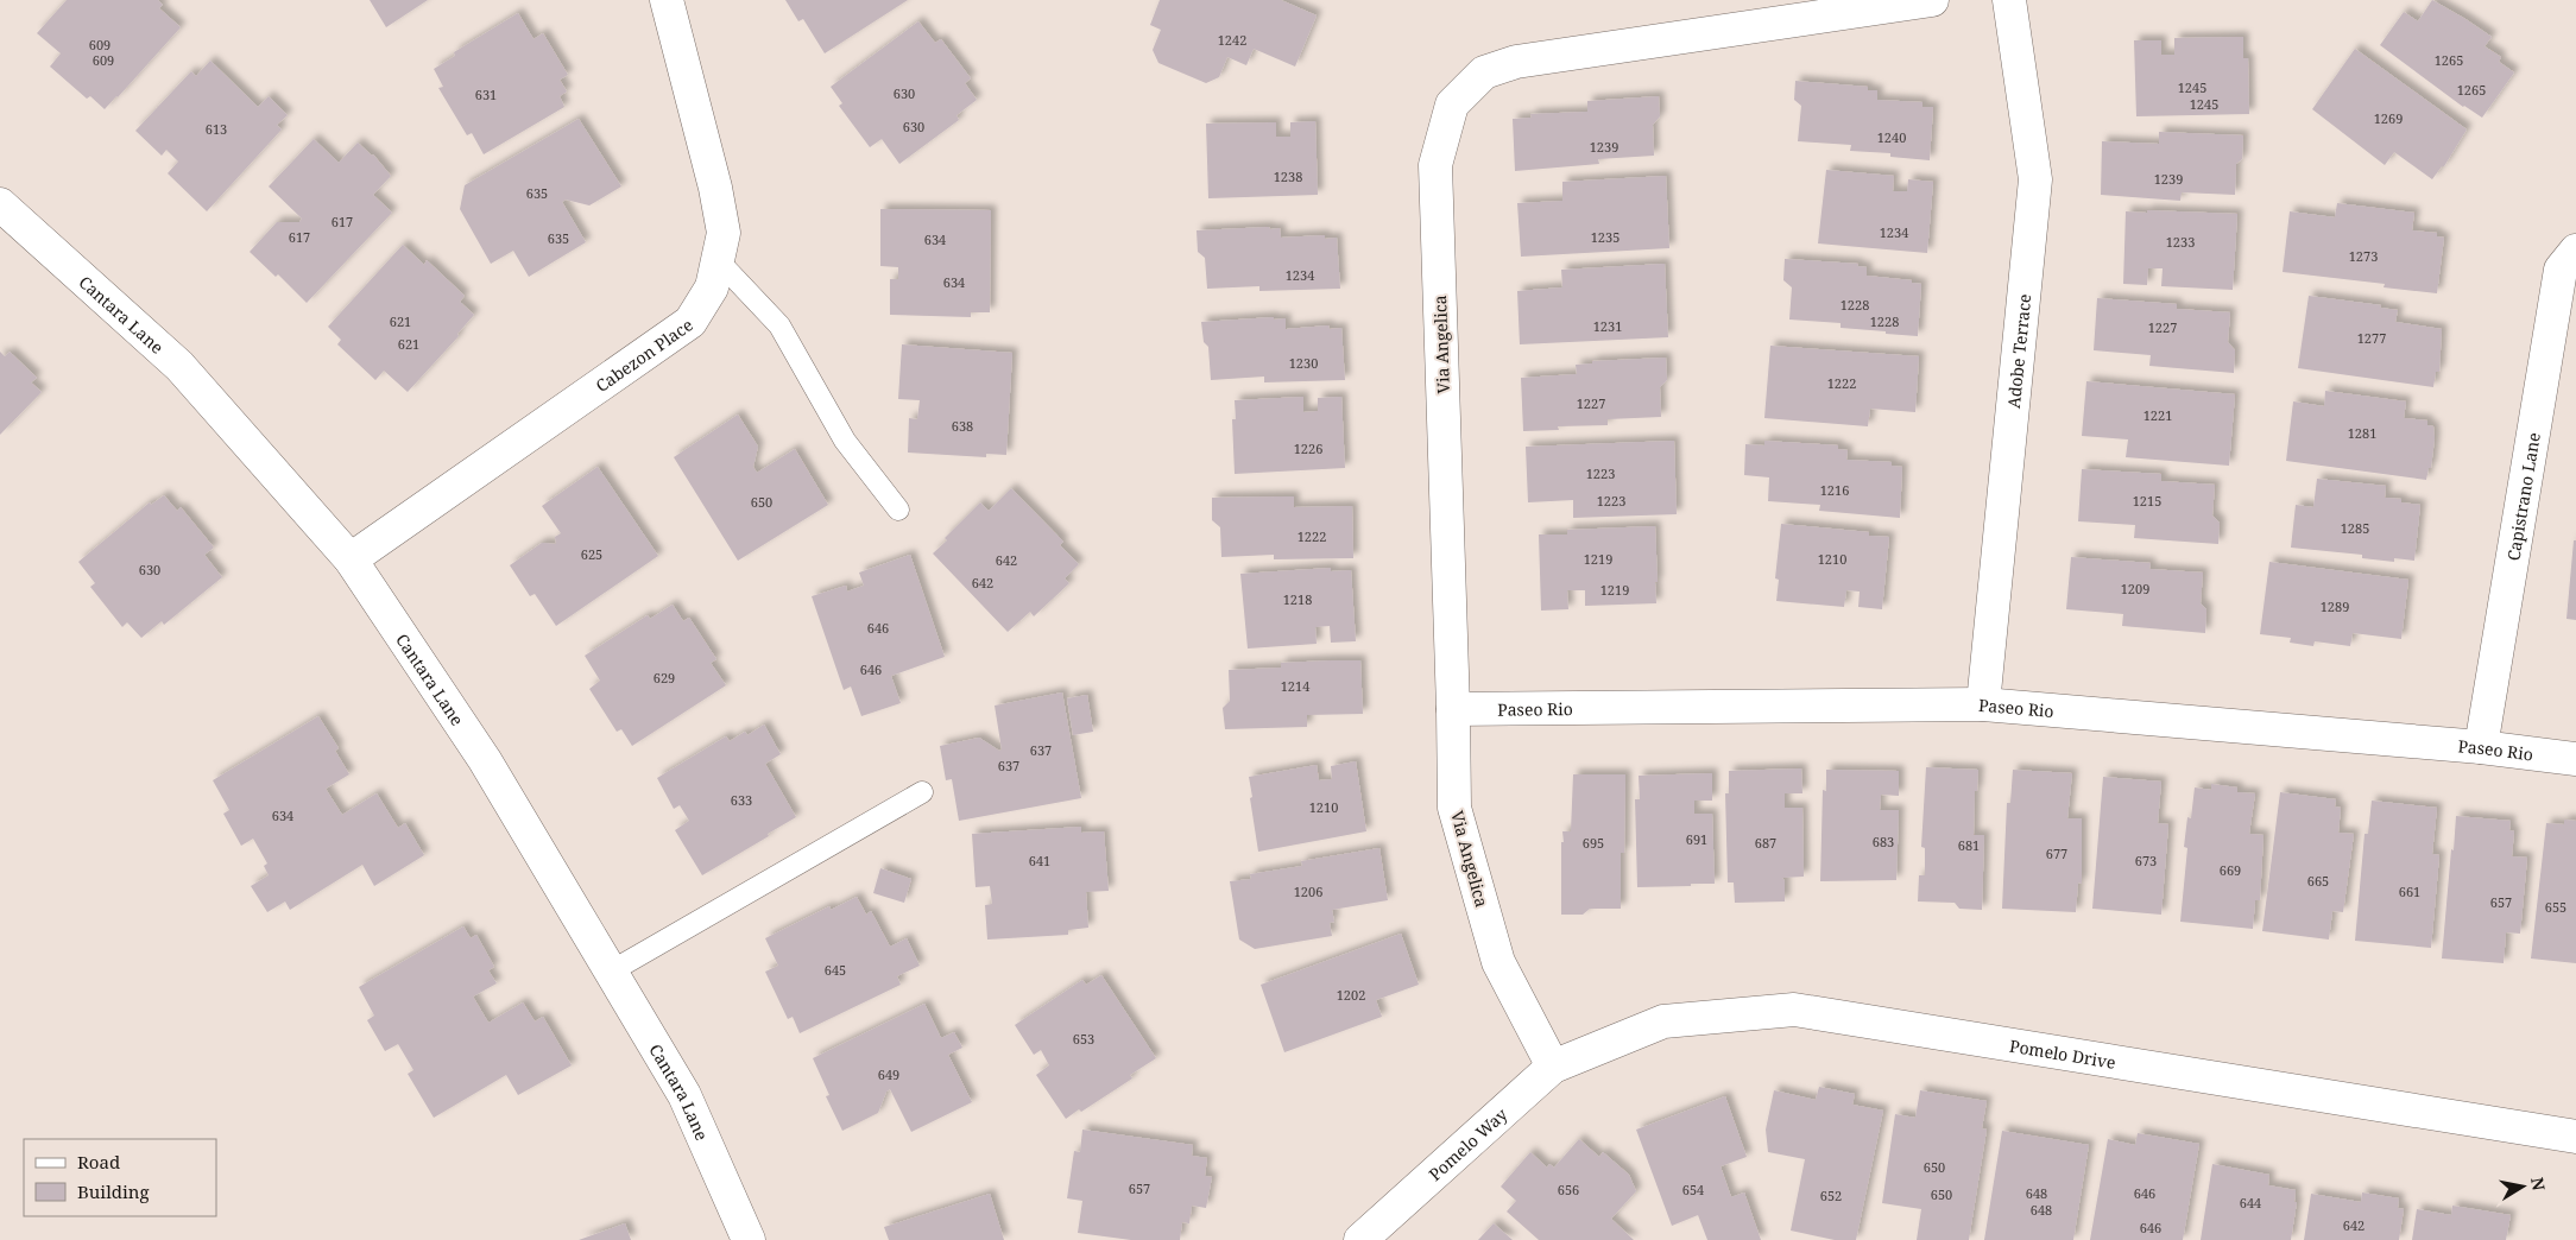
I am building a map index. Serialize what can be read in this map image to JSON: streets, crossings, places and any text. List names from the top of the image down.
{
  "streets": {
    "street": [
      "Cantara Lane",
      "Via Angelica",
      "Adobe Terrace",
      "Cabezon Place",
      "Capistrano Lane",
      "Paseo Rio",
      "Pomelo Drive",
      "Pomelo Way"
    ]
  },
  "crossings": [
    ["Cantara Lane", "Cabezon Place"],
    ["Via Angelica", "Paseo Rio"],
    ["Via Angelica", "Pomelo Drive"],
    ["Via Angelica", "Pomelo Way"],
    ["Adobe Terrace", "Paseo Rio"],
    ["Capistrano Lane", "Paseo Rio"],
    ["Pomelo Drive", "Pomelo Way"]
  ],
  "house_numbers": [
    "1242",
    "609",
    "609",
    "1265",
    "1245",
    "1265",
    "630",
    "631",
    "1245",
    "1269",
    "630",
    "613",
    "1240",
    "1239",
    "1238",
    "1239",
    "635",
    "617",
    "1234",
    "617",
    "1235",
    "635",
    "634",
    "1233",
    "1273",
    "1234",
    "634",
    "1228",
    "621",
    "1228",
    "1231",
    "1227",
    "1277",
    "621",
    "1230",
    "1222",
    "1227",
    "1221",
    "638",
    "1281",
    "1226",
    "1223",
    "1216",
    "1223",
    "1215",
    "650",
    "1285",
    "1222",
    "625",
    "1219",
    "1210",
    "642",
    "630",
    "642",
    "1209",
    "1219",
    "1218",
    "1289",
    "646",
    "646",
    "629",
    "1214",
    "637",
    "637",
    "633",
    "1210",
    "634",
    "691",
    "683",
    "695",
    "687",
    "681",
    "677",
    "641",
    "673",
    "669",
    "665",
    "1206",
    "661",
    "657",
    "655",
    "645",
    "1202",
    "653",
    "649",
    "650",
    "657",
    "656",
    "654",
    "648",
    "646",
    "650",
    "652",
    "644",
    "648",
    "642",
    "646"
  ],
  "legend": ["Road", "Building"],
  "north": "right"
}
